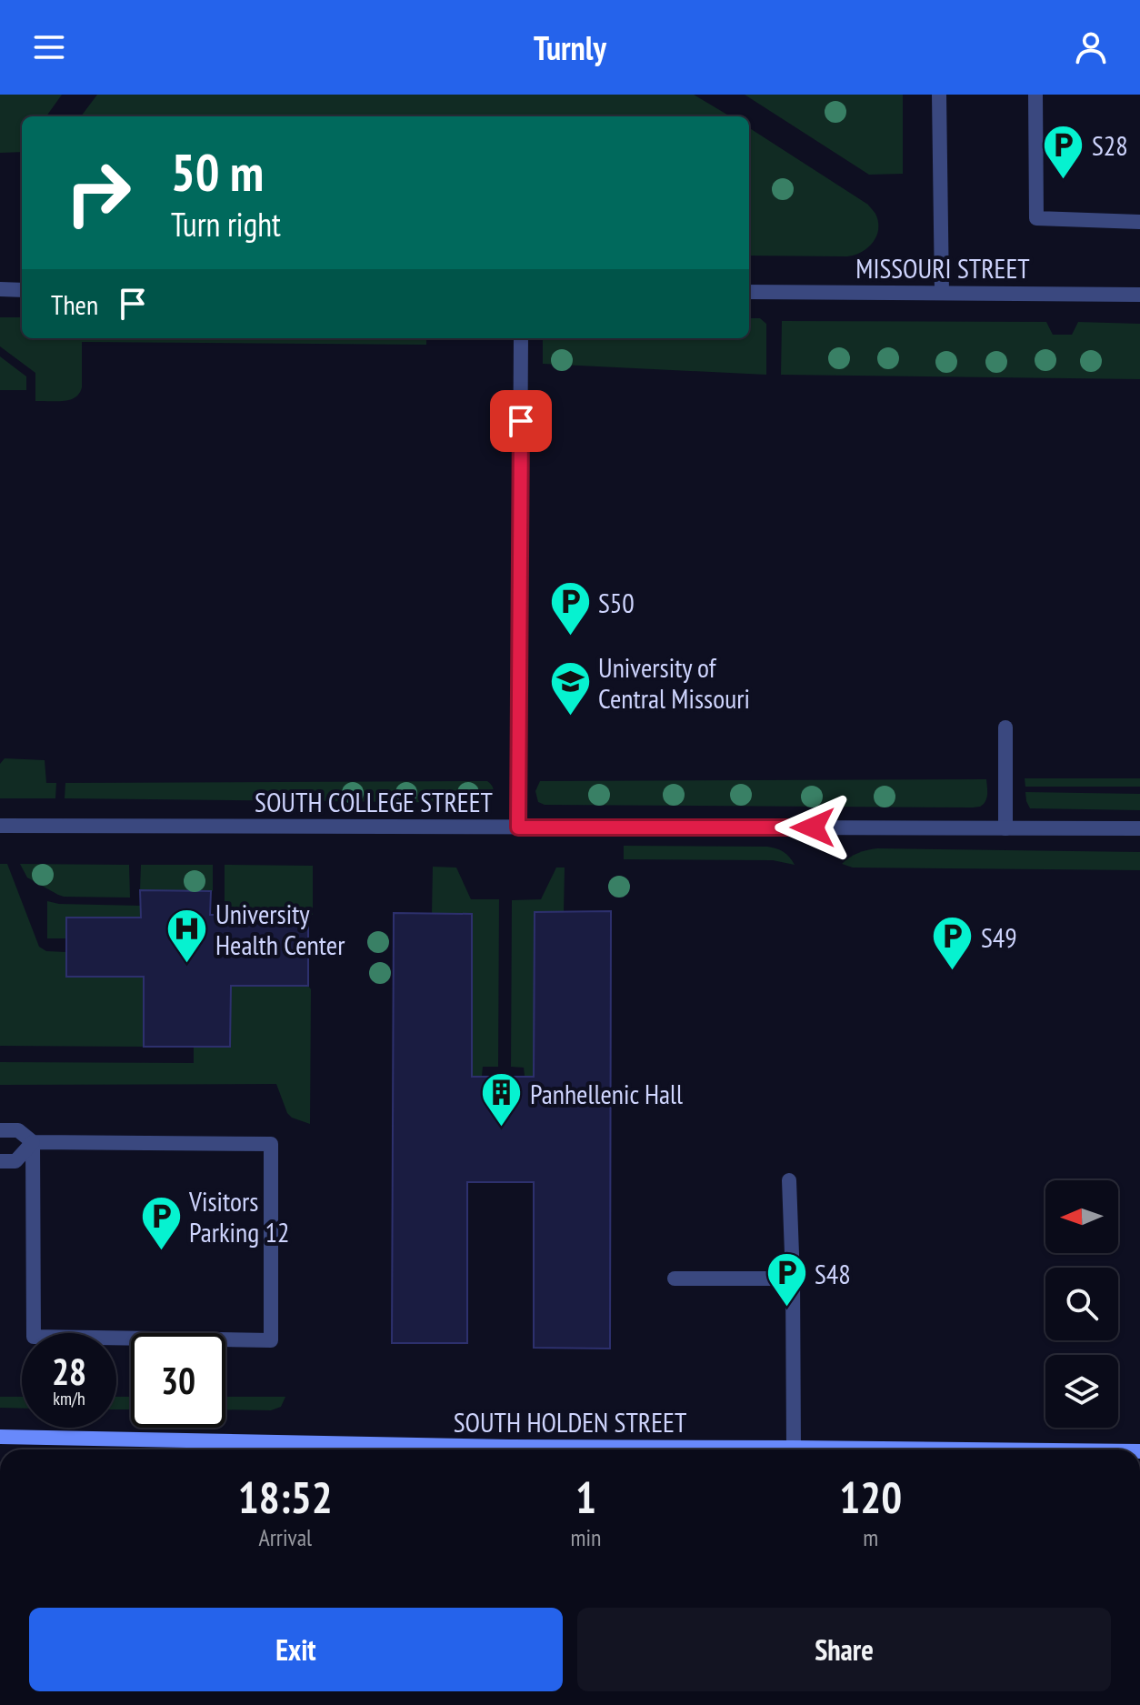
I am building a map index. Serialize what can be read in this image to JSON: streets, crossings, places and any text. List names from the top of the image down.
{
  "streets": {
    "main road": ["SOUTH HOLDEN STREET"],
    "street": ["MISSOURI STREET", "SOUTH COLLEGE STREET"]
  },
  "places": {
    "parking": [
      "S28",
      "S50",
      "S49",
      "Visitors Parking 12",
      "S48"
    ],
    "school or university": ["University of Central Missouri"],
    "hospital": ["University Health Center"],
    "building": ["Panhellenic Hall"]
  },
  "north": "left",
  "page": {
    "header": "Turnly",
    "turn": ["50 m", "Turn right"],
    "then": "Then",
    "speed": "28 km/h",
    "limit": "30",
    "eta": [
      "18:52",
      "Arrival",
      "1",
      "min",
      "120",
      "m"
    ],
    "buttons": ["Exit", "Share"]
  }
}
